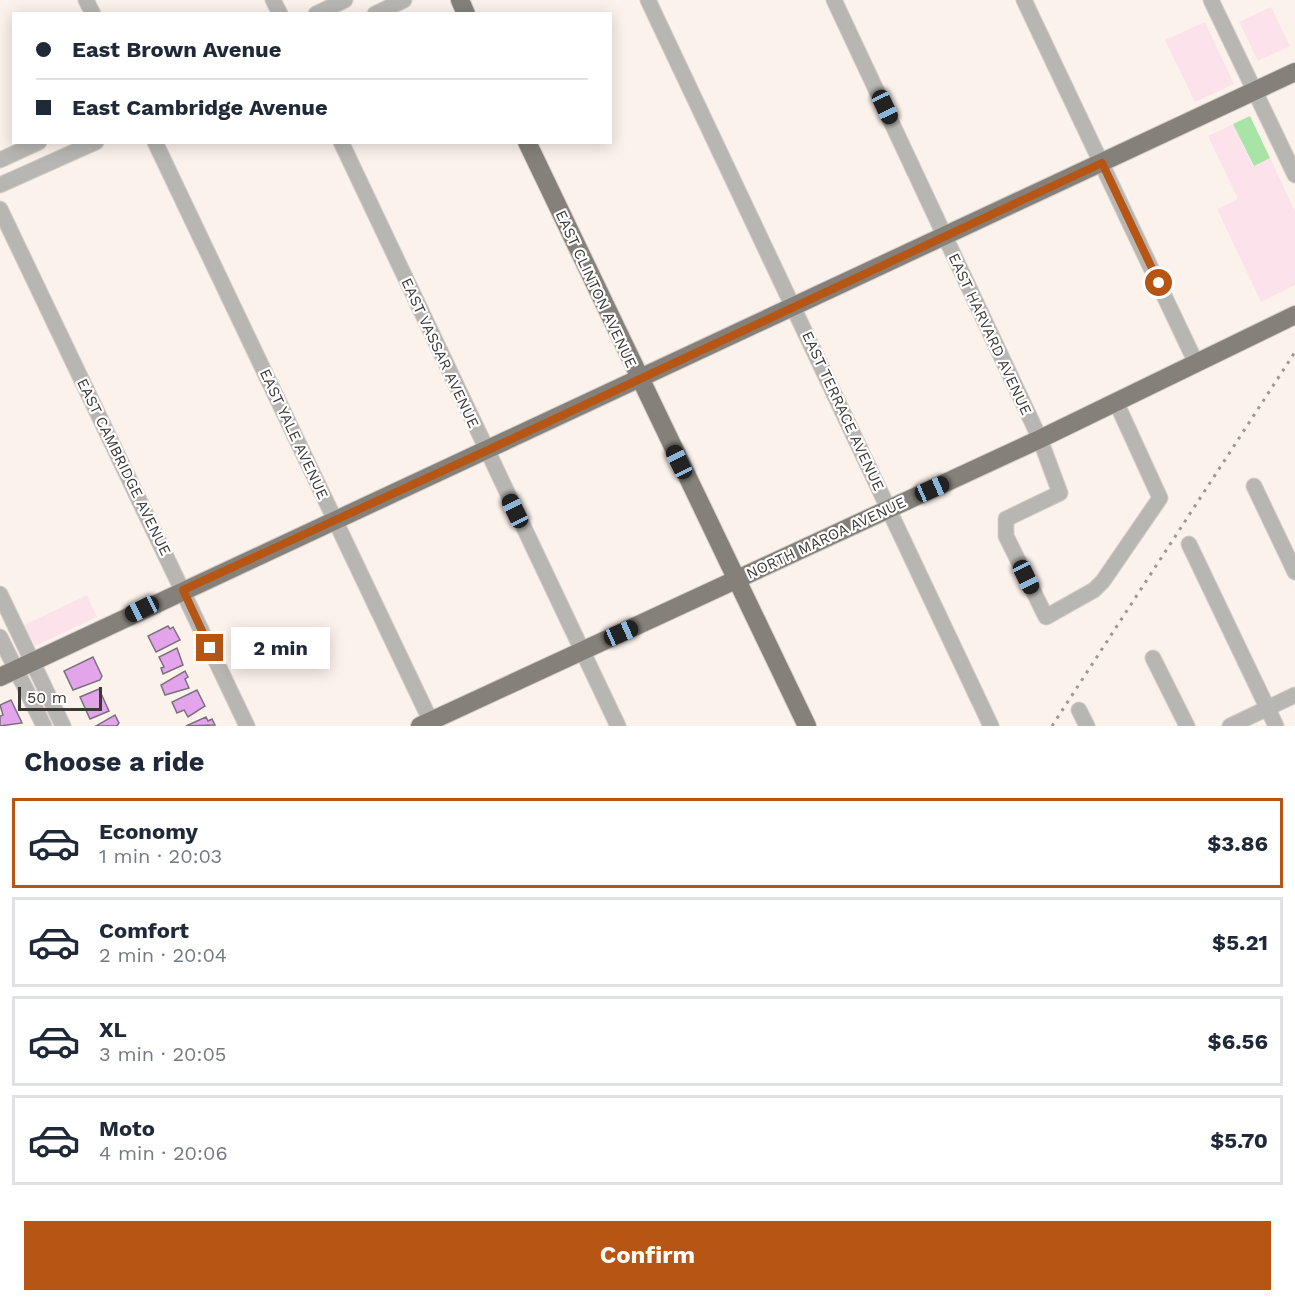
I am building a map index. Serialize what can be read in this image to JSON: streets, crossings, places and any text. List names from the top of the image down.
{
  "streets": {
    "main road": ["EAST CLINTON AVENUE", "NORTH MAROA AVENUE"],
    "street": [
      "EAST HARVARD AVENUE",
      "EAST VASSAR AVENUE",
      "EAST TERRACE AVENUE",
      "EAST YALE AVENUE",
      "EAST CAMBRIDGE AVENUE"
    ]
  },
  "crossings": [
    ["EAST CLINTON AVENUE", "NORTH MAROA AVENUE"],
    ["EAST HARVARD AVENUE", "NORTH MAROA AVENUE"],
    ["EAST VASSAR AVENUE", "NORTH MAROA AVENUE"],
    ["EAST TERRACE AVENUE", "NORTH MAROA AVENUE"],
    ["EAST YALE AVENUE", "NORTH MAROA AVENUE"]
  ],
  "scale_bar": "50 m",
  "page": {
    "banner": ["East Brown Avenue", "East Cambridge Avenue"],
    "bubble": "2 min",
    "scale": "50 m",
    "heading": "Choose a ride",
    "list": [
      {
        "name": "Economy",
        "note": "1 min · 20:03",
        "value": "$3.86"
      },
      {
        "name": "Comfort",
        "note": "2 min · 20:04",
        "value": "$5.21"
      },
      {
        "name": "XL",
        "note": "3 min · 20:05",
        "value": "$6.56"
      },
      {
        "name": "Moto",
        "note": "4 min · 20:06",
        "value": "$5.70"
      }
    ],
    "buttons": "Confirm"
  }
}
